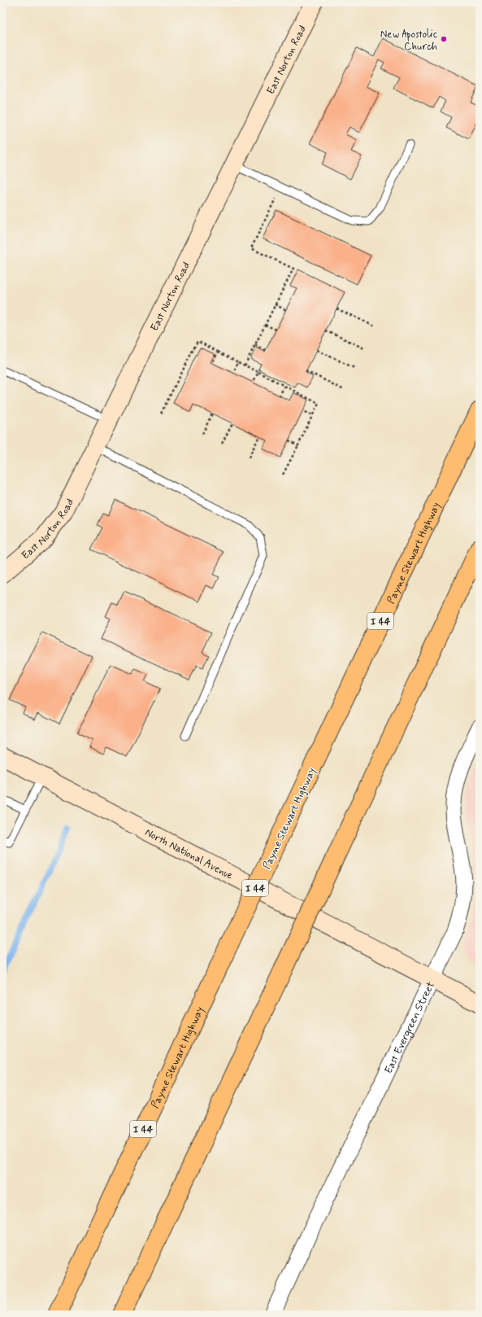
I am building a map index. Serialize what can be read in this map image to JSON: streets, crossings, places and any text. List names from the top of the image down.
{
  "streets": {
    "highway": ["Payne Stewart Highway", "I 44"],
    "main road": ["East Norton Road", "North National Avenue"],
    "street": ["East Evergreen Street"]
  },
  "crossings": [
    ["North National Avenue", "East Evergreen Street"]
  ],
  "places": ["New Apostolic Church"]
}
